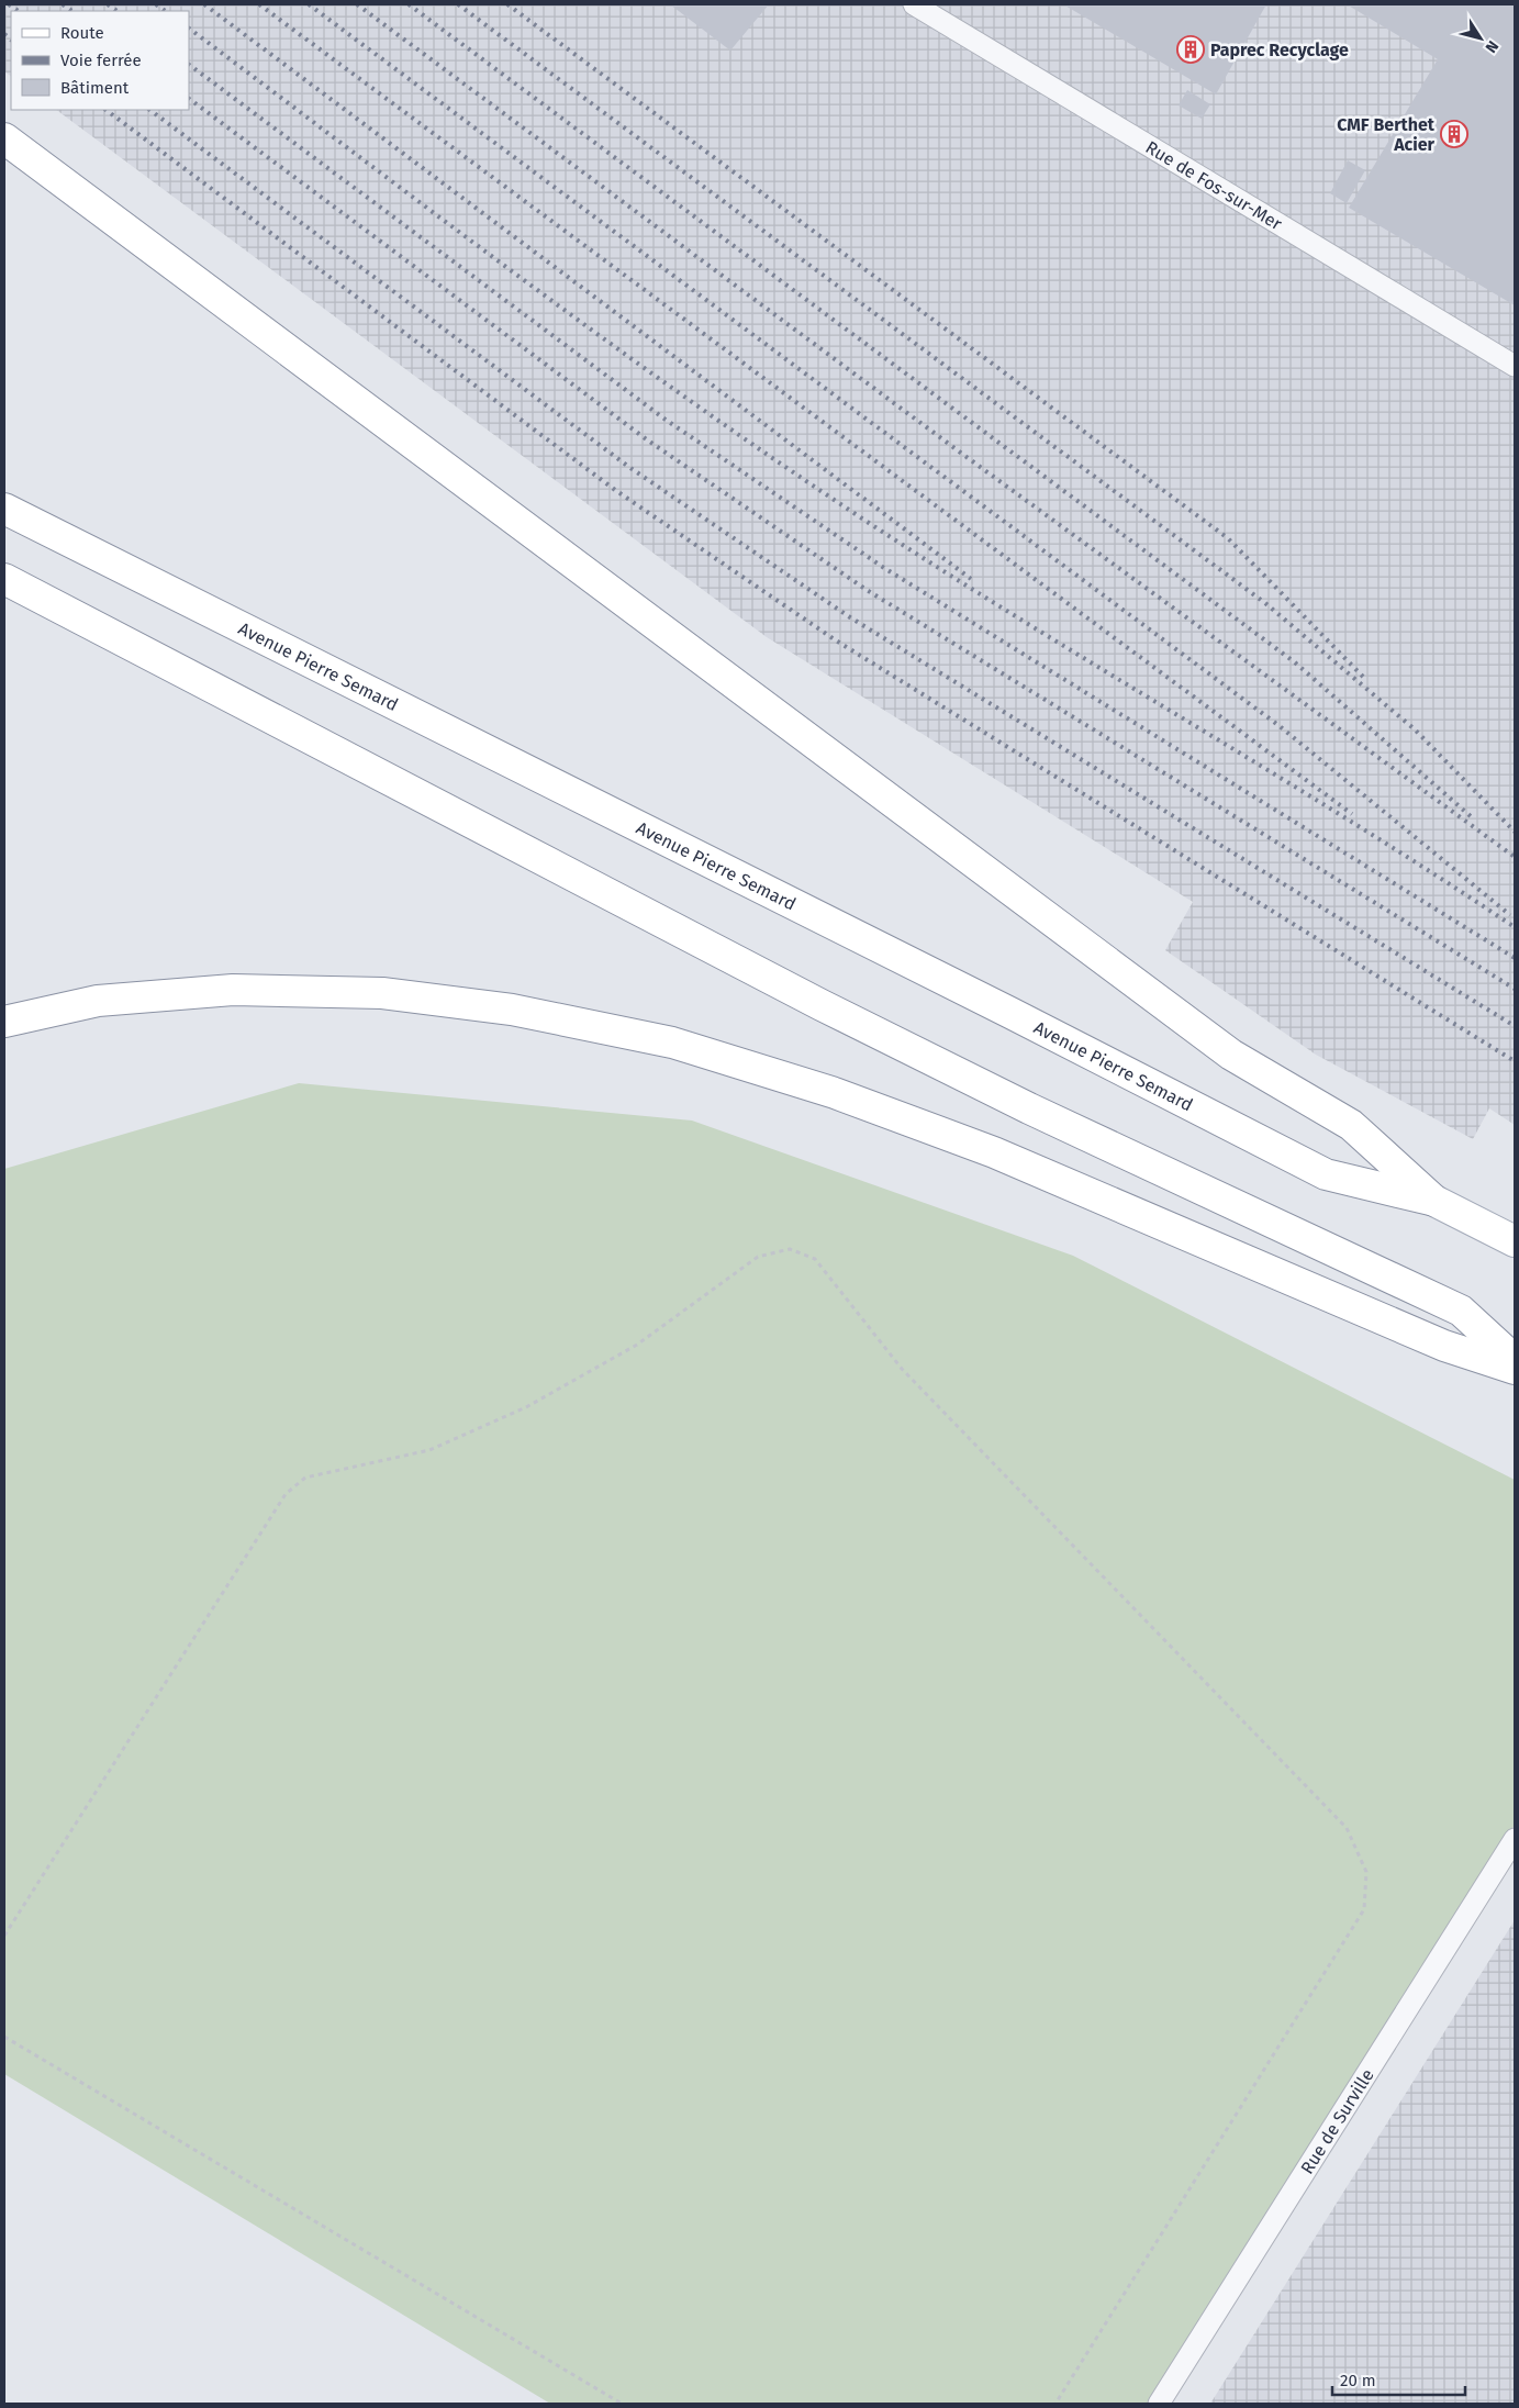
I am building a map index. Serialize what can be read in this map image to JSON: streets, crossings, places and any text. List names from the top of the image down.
{
  "streets": {
    "main road": ["Avenue Pierre Semard"],
    "lane": ["Rue de Fos-sur-Mer", "Rue de Surville"]
  },
  "places": {
    "building": ["Paprec Recyclage", "CMF Berthet Acier"]
  },
  "legend": ["Route", "Voie ferrée", "Bâtiment"],
  "scale_bar": "20 m",
  "north": "bottom right"
}
